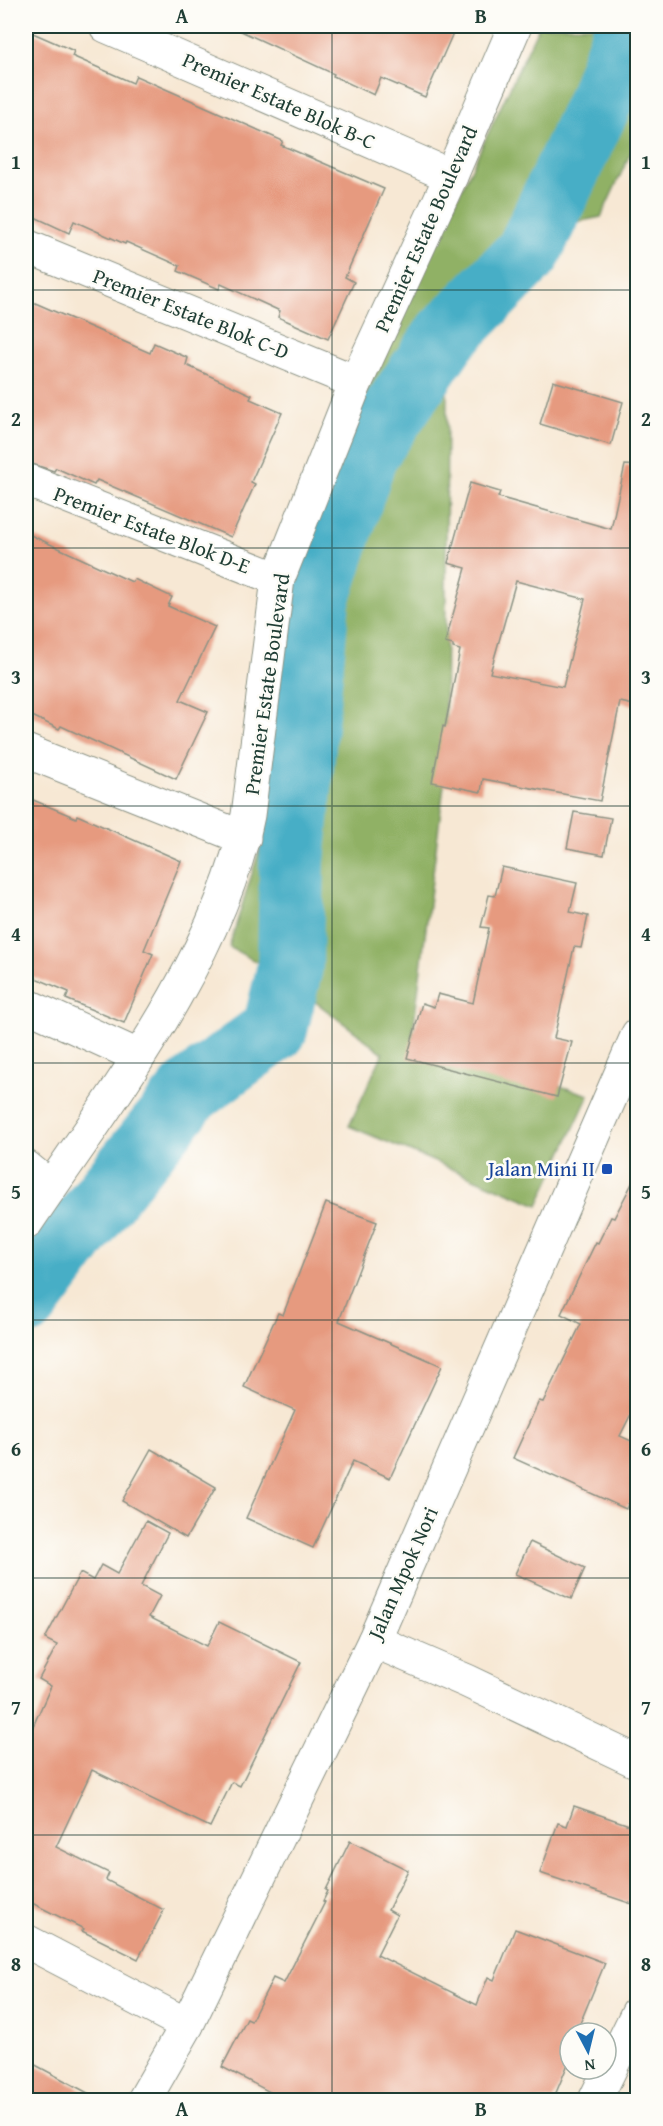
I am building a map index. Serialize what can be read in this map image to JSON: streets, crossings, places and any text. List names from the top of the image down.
{
  "streets": {
    "street": [
      "Premier Estate Blok B-C",
      "Premier Estate Boulevard",
      "Premier Estate Blok C-D",
      "Premier Estate Blok D-E",
      "Jalan Mpok Nori"
    ]
  },
  "crossings": [
    ["Premier Estate Blok B-C", "Premier Estate Boulevard"],
    ["Premier Estate Boulevard", "Premier Estate Blok C-D"],
    ["Premier Estate Boulevard", "Premier Estate Blok D-E"]
  ],
  "places": {
    "transit": ["Jalan Mini II"]
  },
  "north": "bottom",
  "grid": {
    "columns": ["A", "B"],
    "rows": [
      "1",
      "2",
      "3",
      "4",
      "5",
      "6",
      "7",
      "8"
    ]
  }
}
